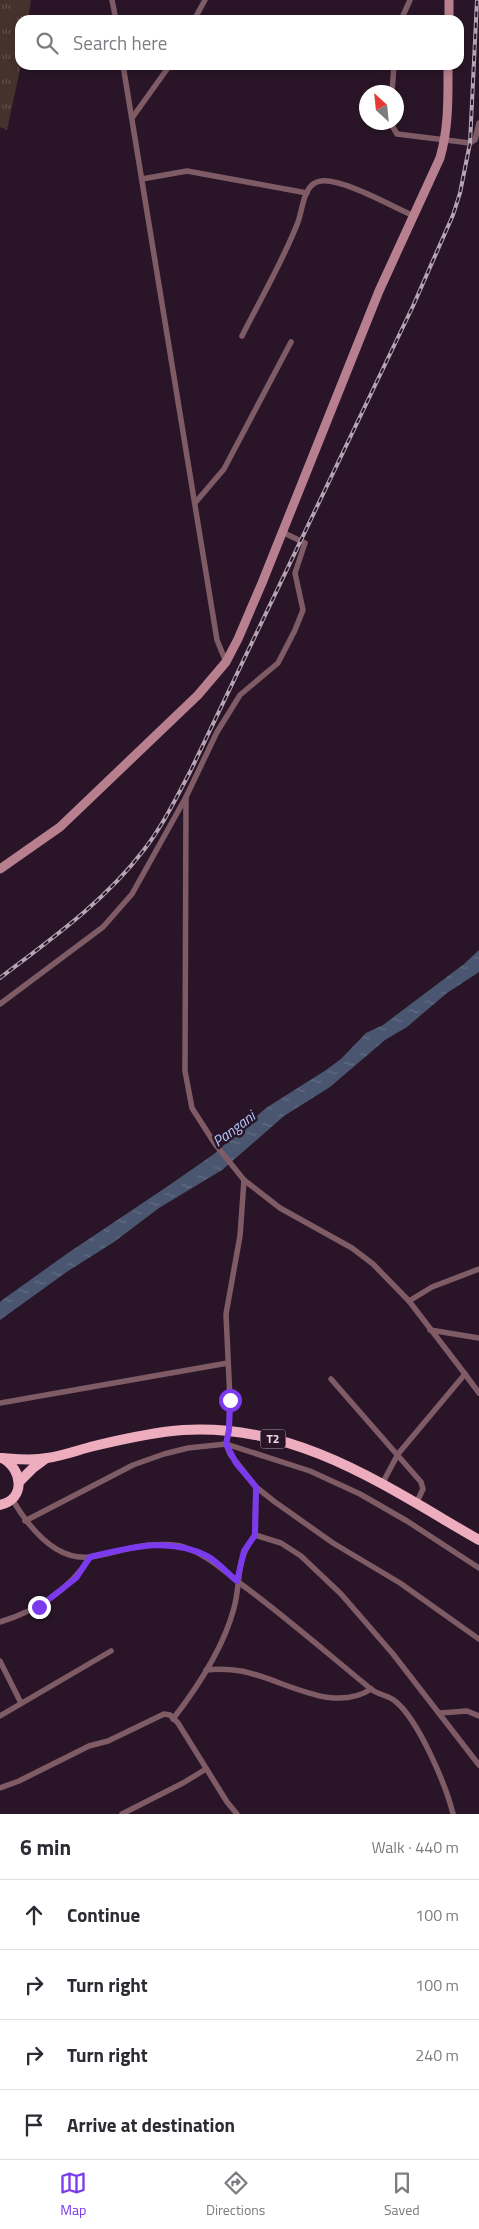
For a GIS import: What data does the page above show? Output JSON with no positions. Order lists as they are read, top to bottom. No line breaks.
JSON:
{"streets":{"highway":["T2"]},"water":["Pangani"],"north":"top left","page":{"search":"Search here","heading":["6 min","Walk · 440 m"],"list":[["Continue","100 m"],["Turn right","100 m"],["Turn right","240 m"],"Arrive at destination"],"nav":["Map","Directions","Saved"]}}
